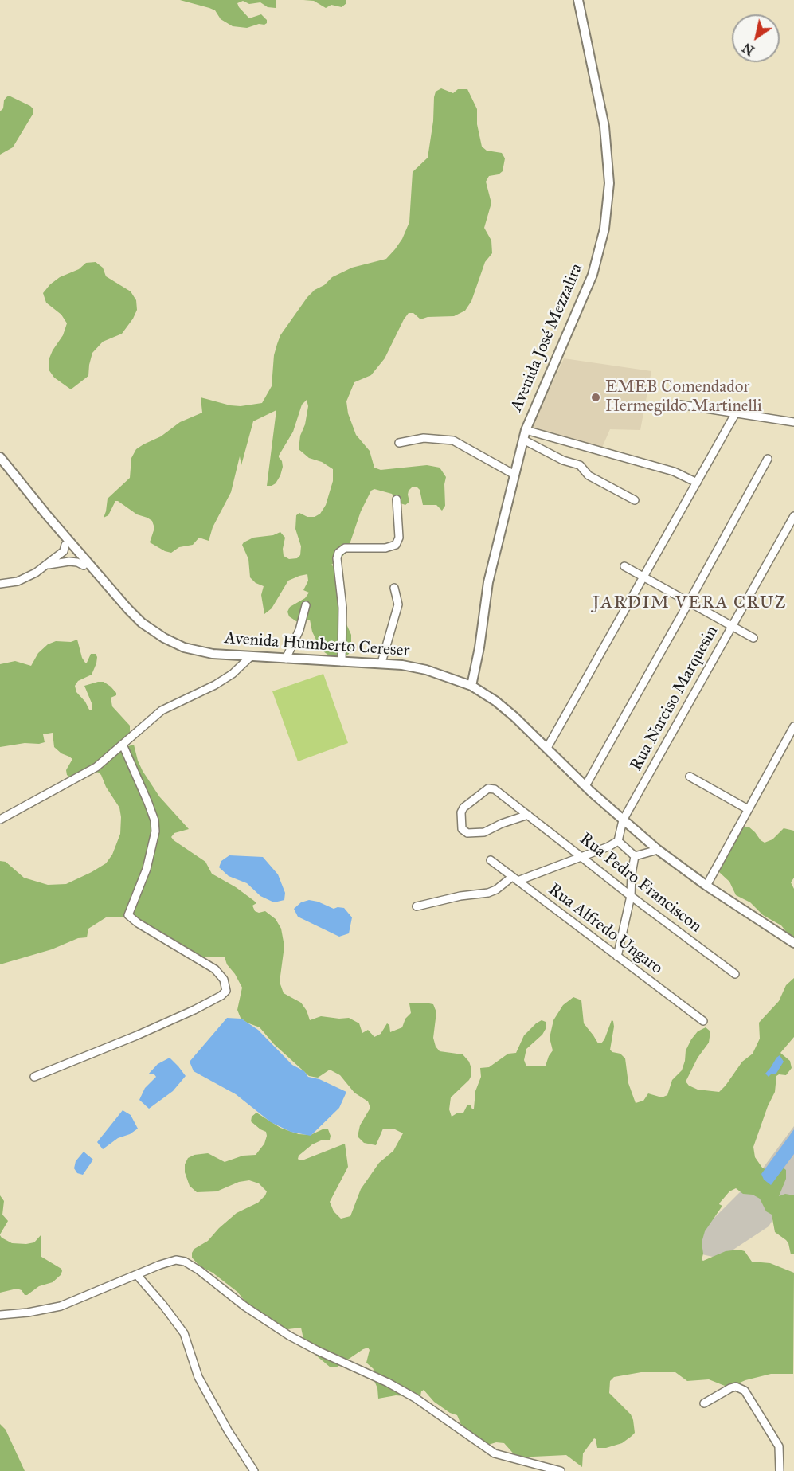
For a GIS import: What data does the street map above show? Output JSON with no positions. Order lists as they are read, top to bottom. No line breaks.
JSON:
{"streets":{"main road":["Avenida José Mezzalira","Avenida Humberto Cereser"],"street":["Rua Narciso Marquesin","Rua Pedro Franciscon","Rua Alfredo Ungaro"]},"crossings":[["Avenida José Mezzalira","Avenida Humberto Cereser"],["Avenida Humberto Cereser","Rua Narciso Marquesin"]],"districts":["JARDIM VERA CRUZ"],"places":["EMEB Comendador Hermegildo Martinelli"],"north":"bottom left"}
